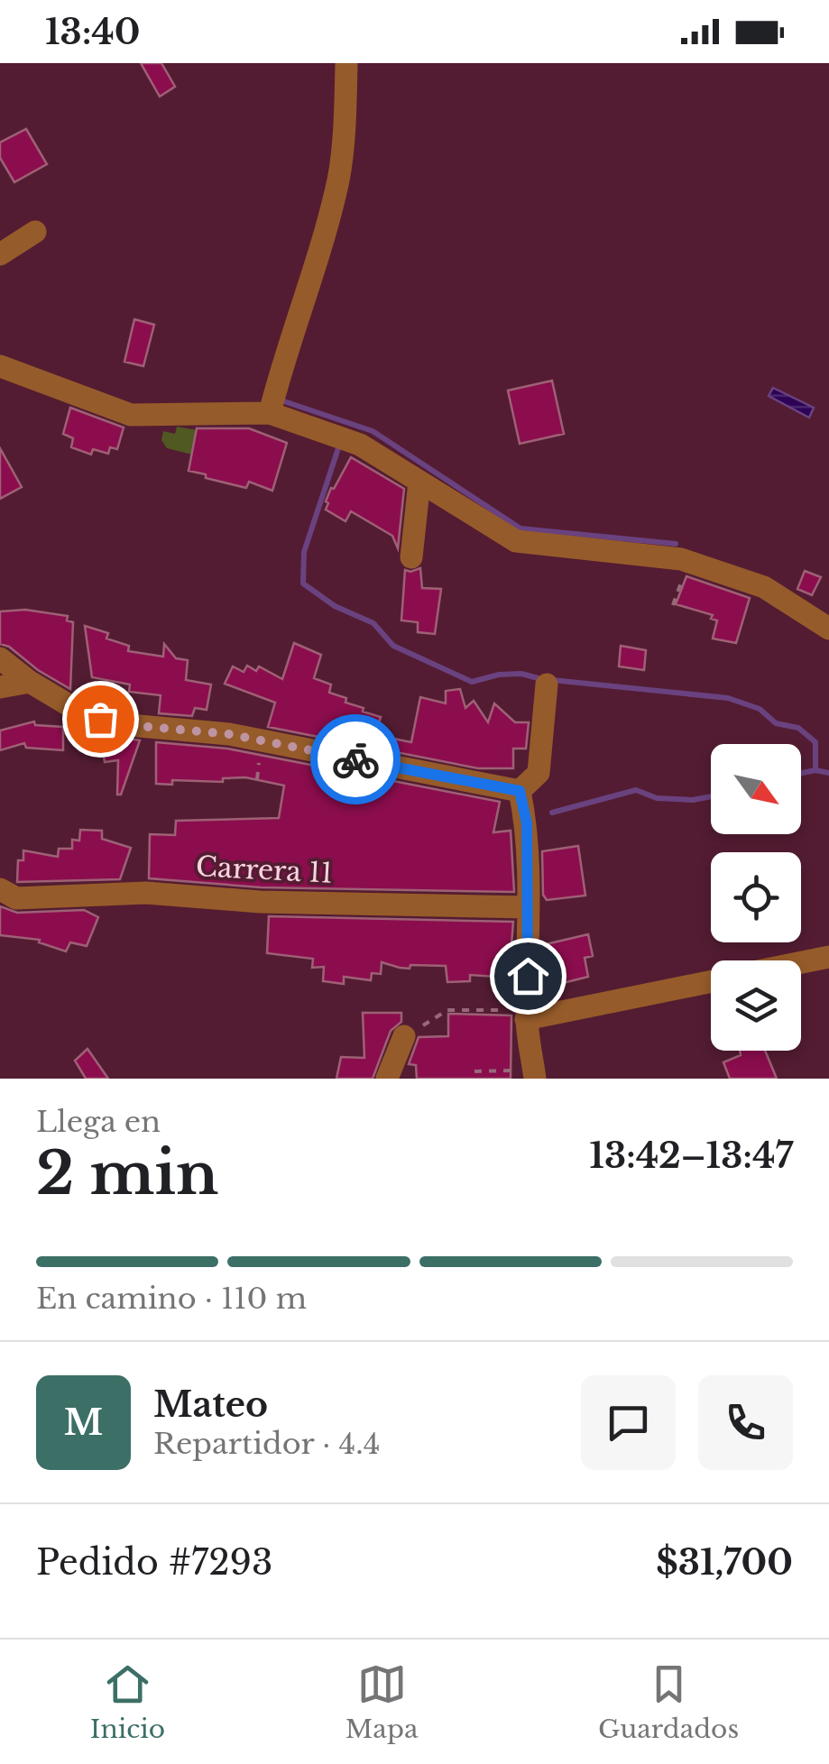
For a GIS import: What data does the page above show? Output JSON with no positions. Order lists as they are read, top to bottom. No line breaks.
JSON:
{"streets":{"street":["Carrera 11"]},"north":"bottom right","page":{"status":"13:40","heading":["2 min","Llega en","13:42–13:47"],"panel":["Mateo","Repartidor · 4.4","Pedido #7293","$31,700"],"bar":"En camino · 110 m","round":"M","tabs":["Inicio","Mapa","Guardados"]}}
